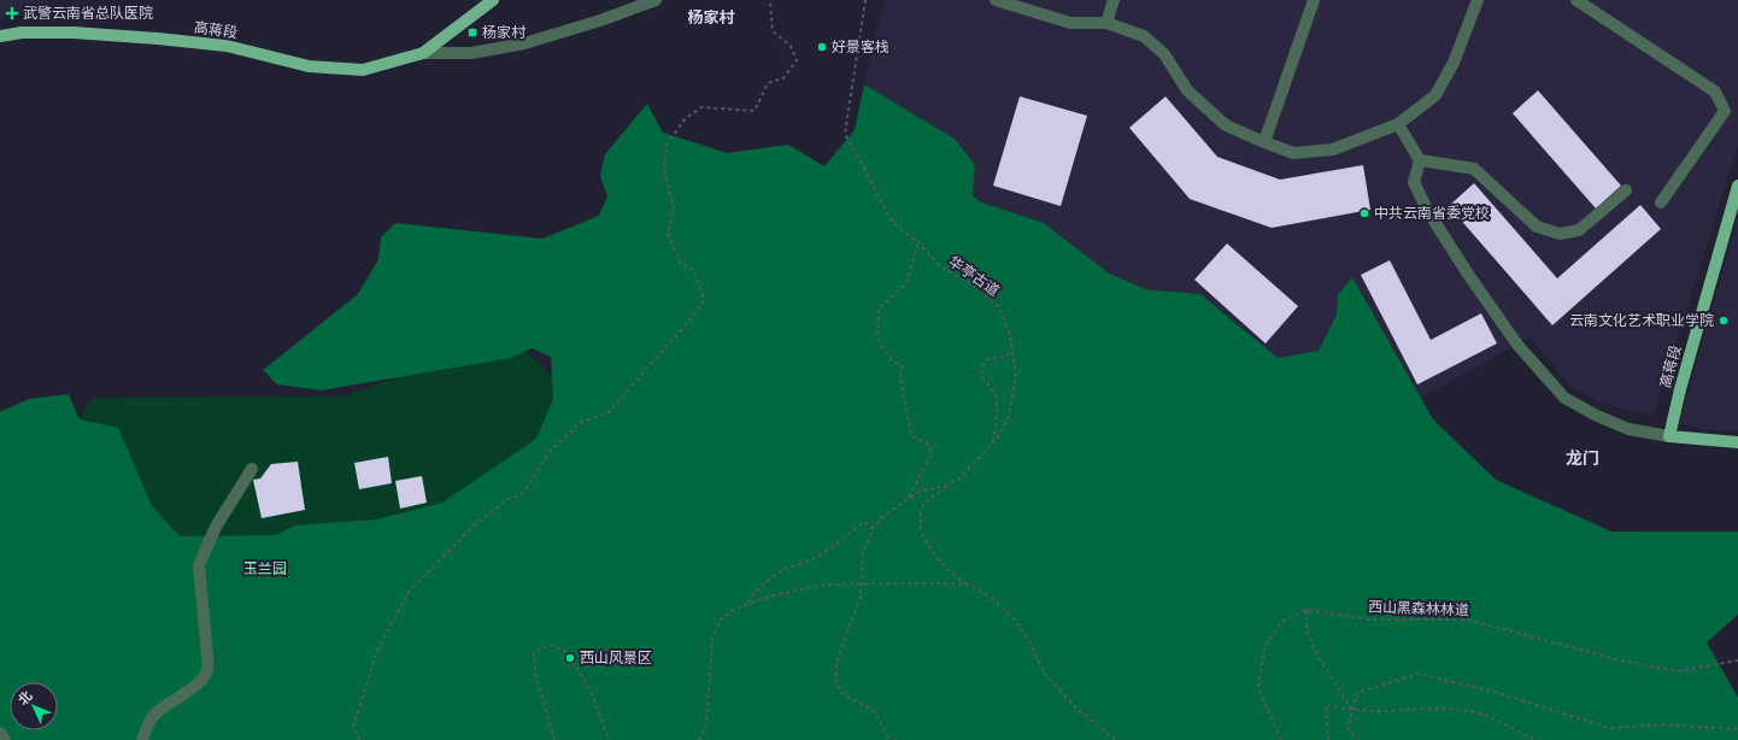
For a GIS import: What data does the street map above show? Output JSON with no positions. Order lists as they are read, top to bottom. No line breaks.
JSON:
{"streets":{"main road":["高蒋段"],"path":["华亭古道","西山黑森林林道"]},"districts":["杨家村","龙门"],"parks":["玉兰园"],"places":{"health":["武警云南省总队医院"],"transit":["杨家村"],"other":["好景客栈","中共云南省委党校","云南文化艺术职业学院","西山风景区"]},"north":"top left"}
